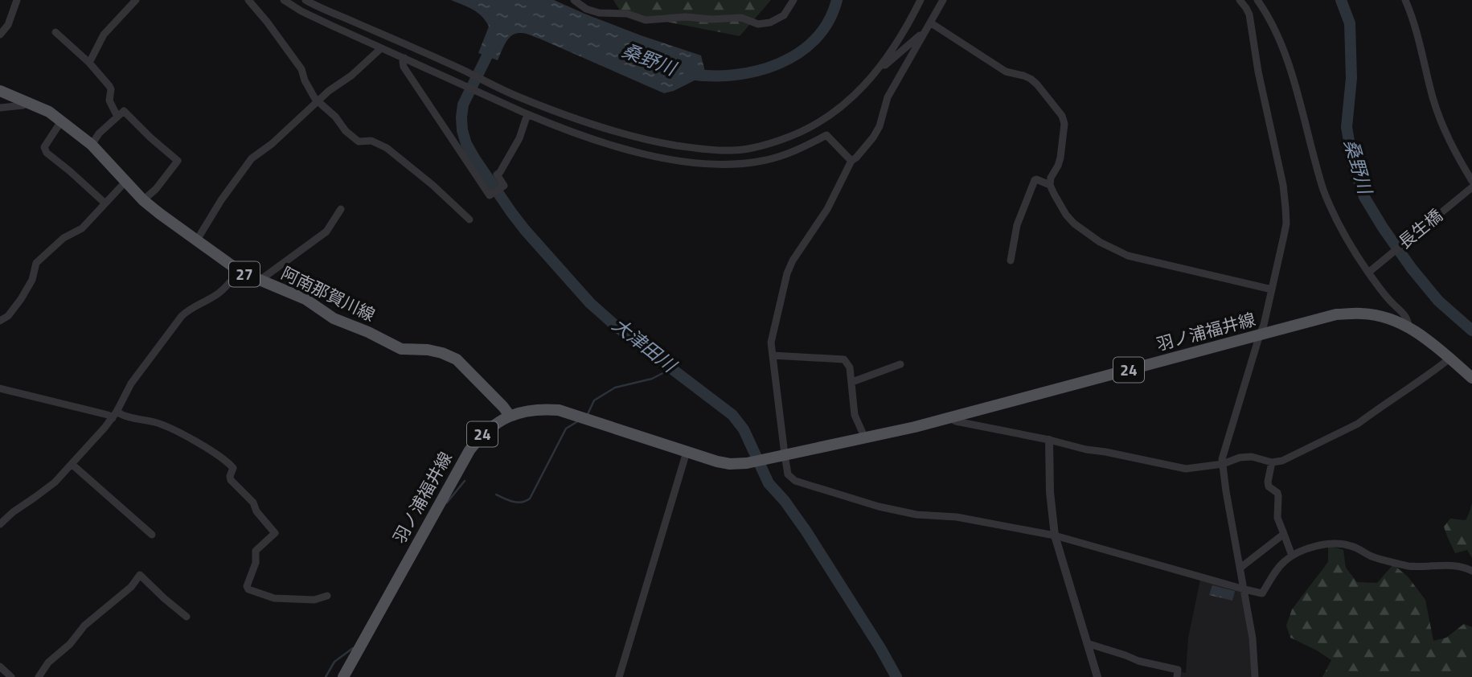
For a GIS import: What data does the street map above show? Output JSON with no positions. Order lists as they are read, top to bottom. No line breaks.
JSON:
{"streets":{"main road":["27","阿南那賀川線","羽ノ浦福井線","24"],"street":["長生橋"]},"crossings":[["阿南那賀川線","羽ノ浦福井線"]],"water":["桑野川","大津田川"]}
